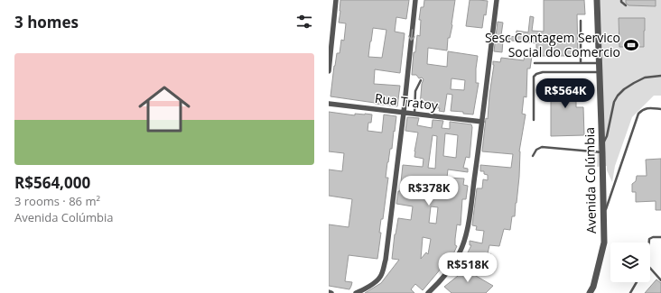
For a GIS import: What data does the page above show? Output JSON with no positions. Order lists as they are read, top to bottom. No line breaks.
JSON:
{"streets":{"street":["Rua Tratoy","Avenida Colúmbia"]},"places":{"sports":["Sesc Contagem Servico Social do Comercio"]},"page":{"heading":"3 homes","list":[{"name":"R$564,000","note":"3 rooms · 86 m² · Avenida Colúmbia"}],"price":["R$564K","R$378K","R$518K"]}}
